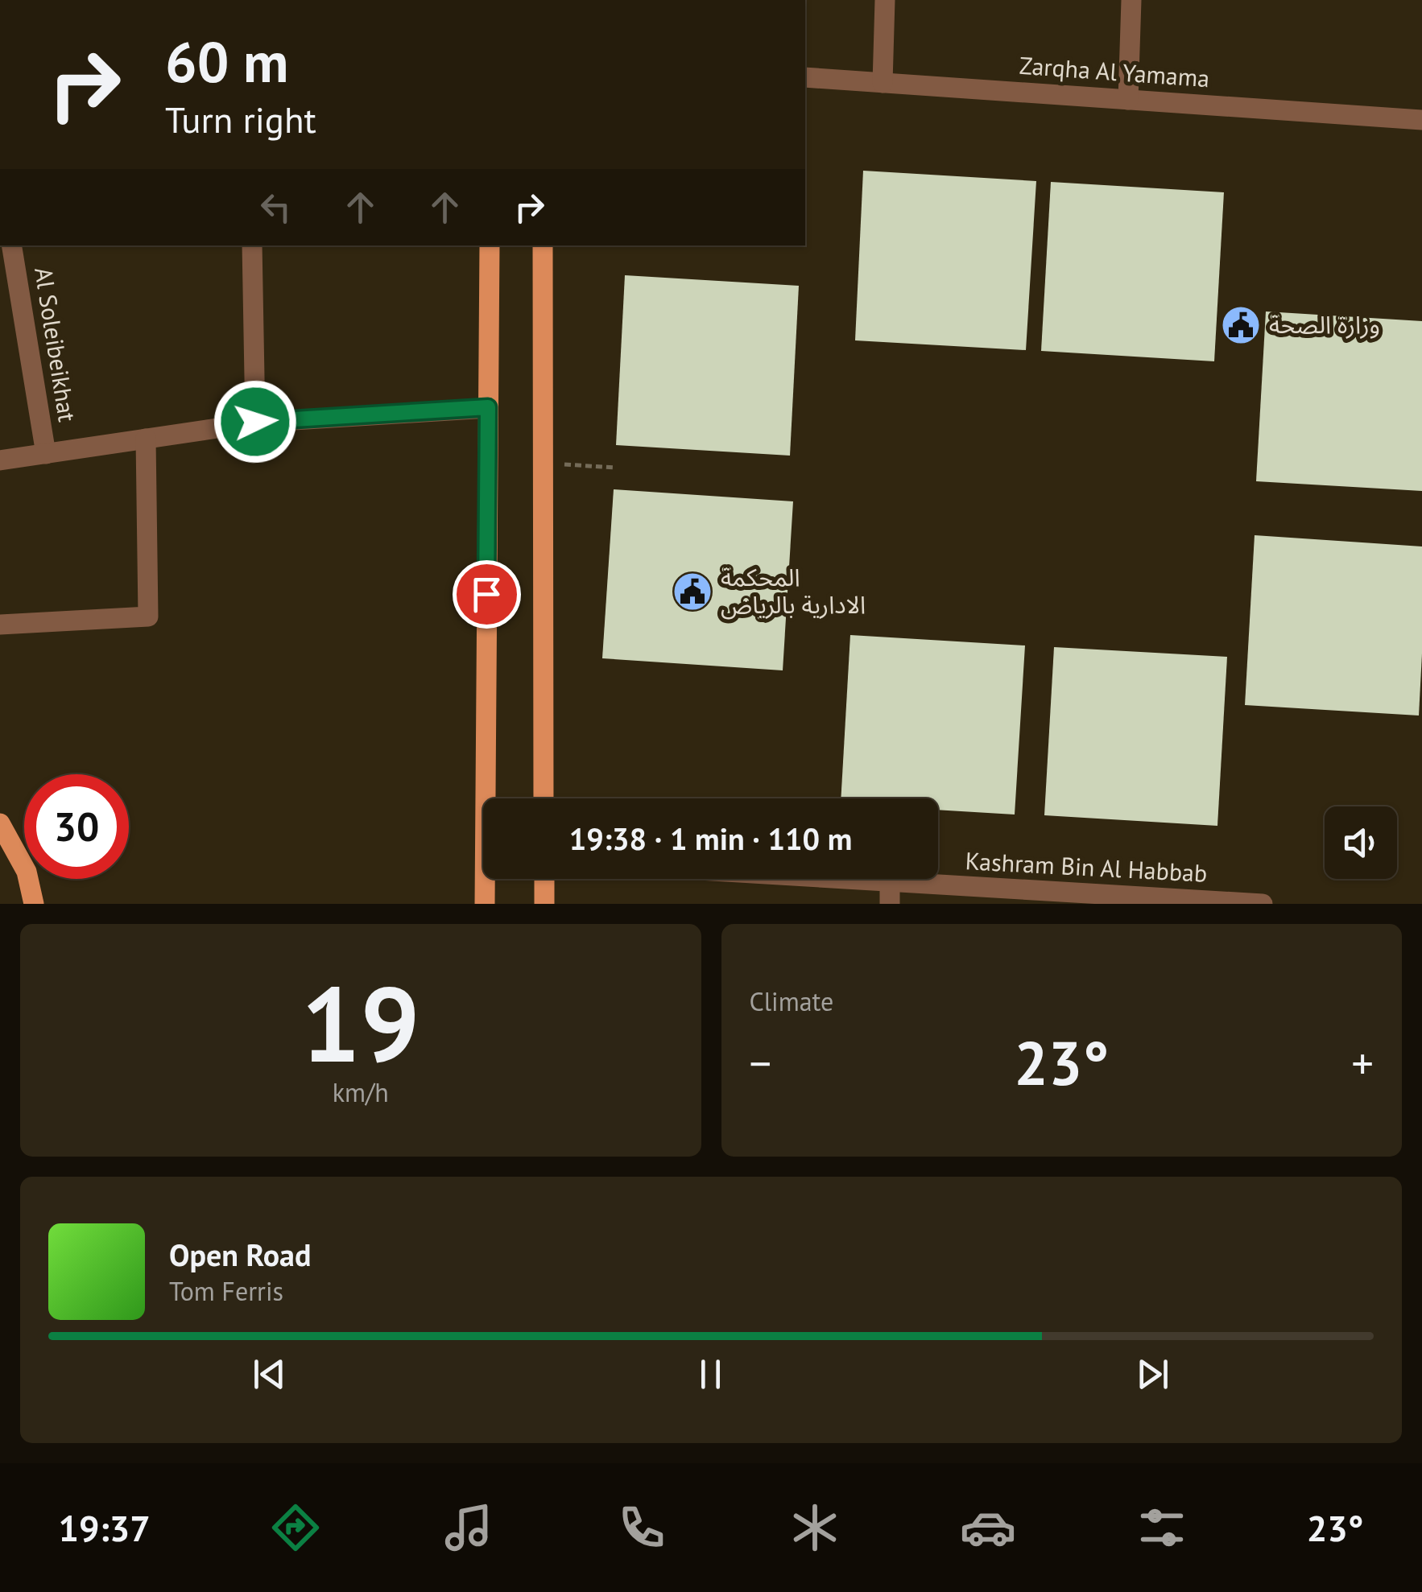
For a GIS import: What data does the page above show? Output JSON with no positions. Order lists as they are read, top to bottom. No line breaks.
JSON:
{"streets":{"street":["Zarqha Al Yamama","Al Soleibeikhat","Kashram Bin Al Habbab"]},"places":{"public building":["وزارة الصحة","المحكمة الادارية بالرياض"]},"page":{"turn":["60 m","Turn right"],"limit":"30","trip":"19:38 · 1 min · 110 m","tile":[["19","km/h"],"Climate"],"heat":["−","23°","+"],"song":["Open Road","Tom Ferris"],"tabs":["19:37","23°"]}}
